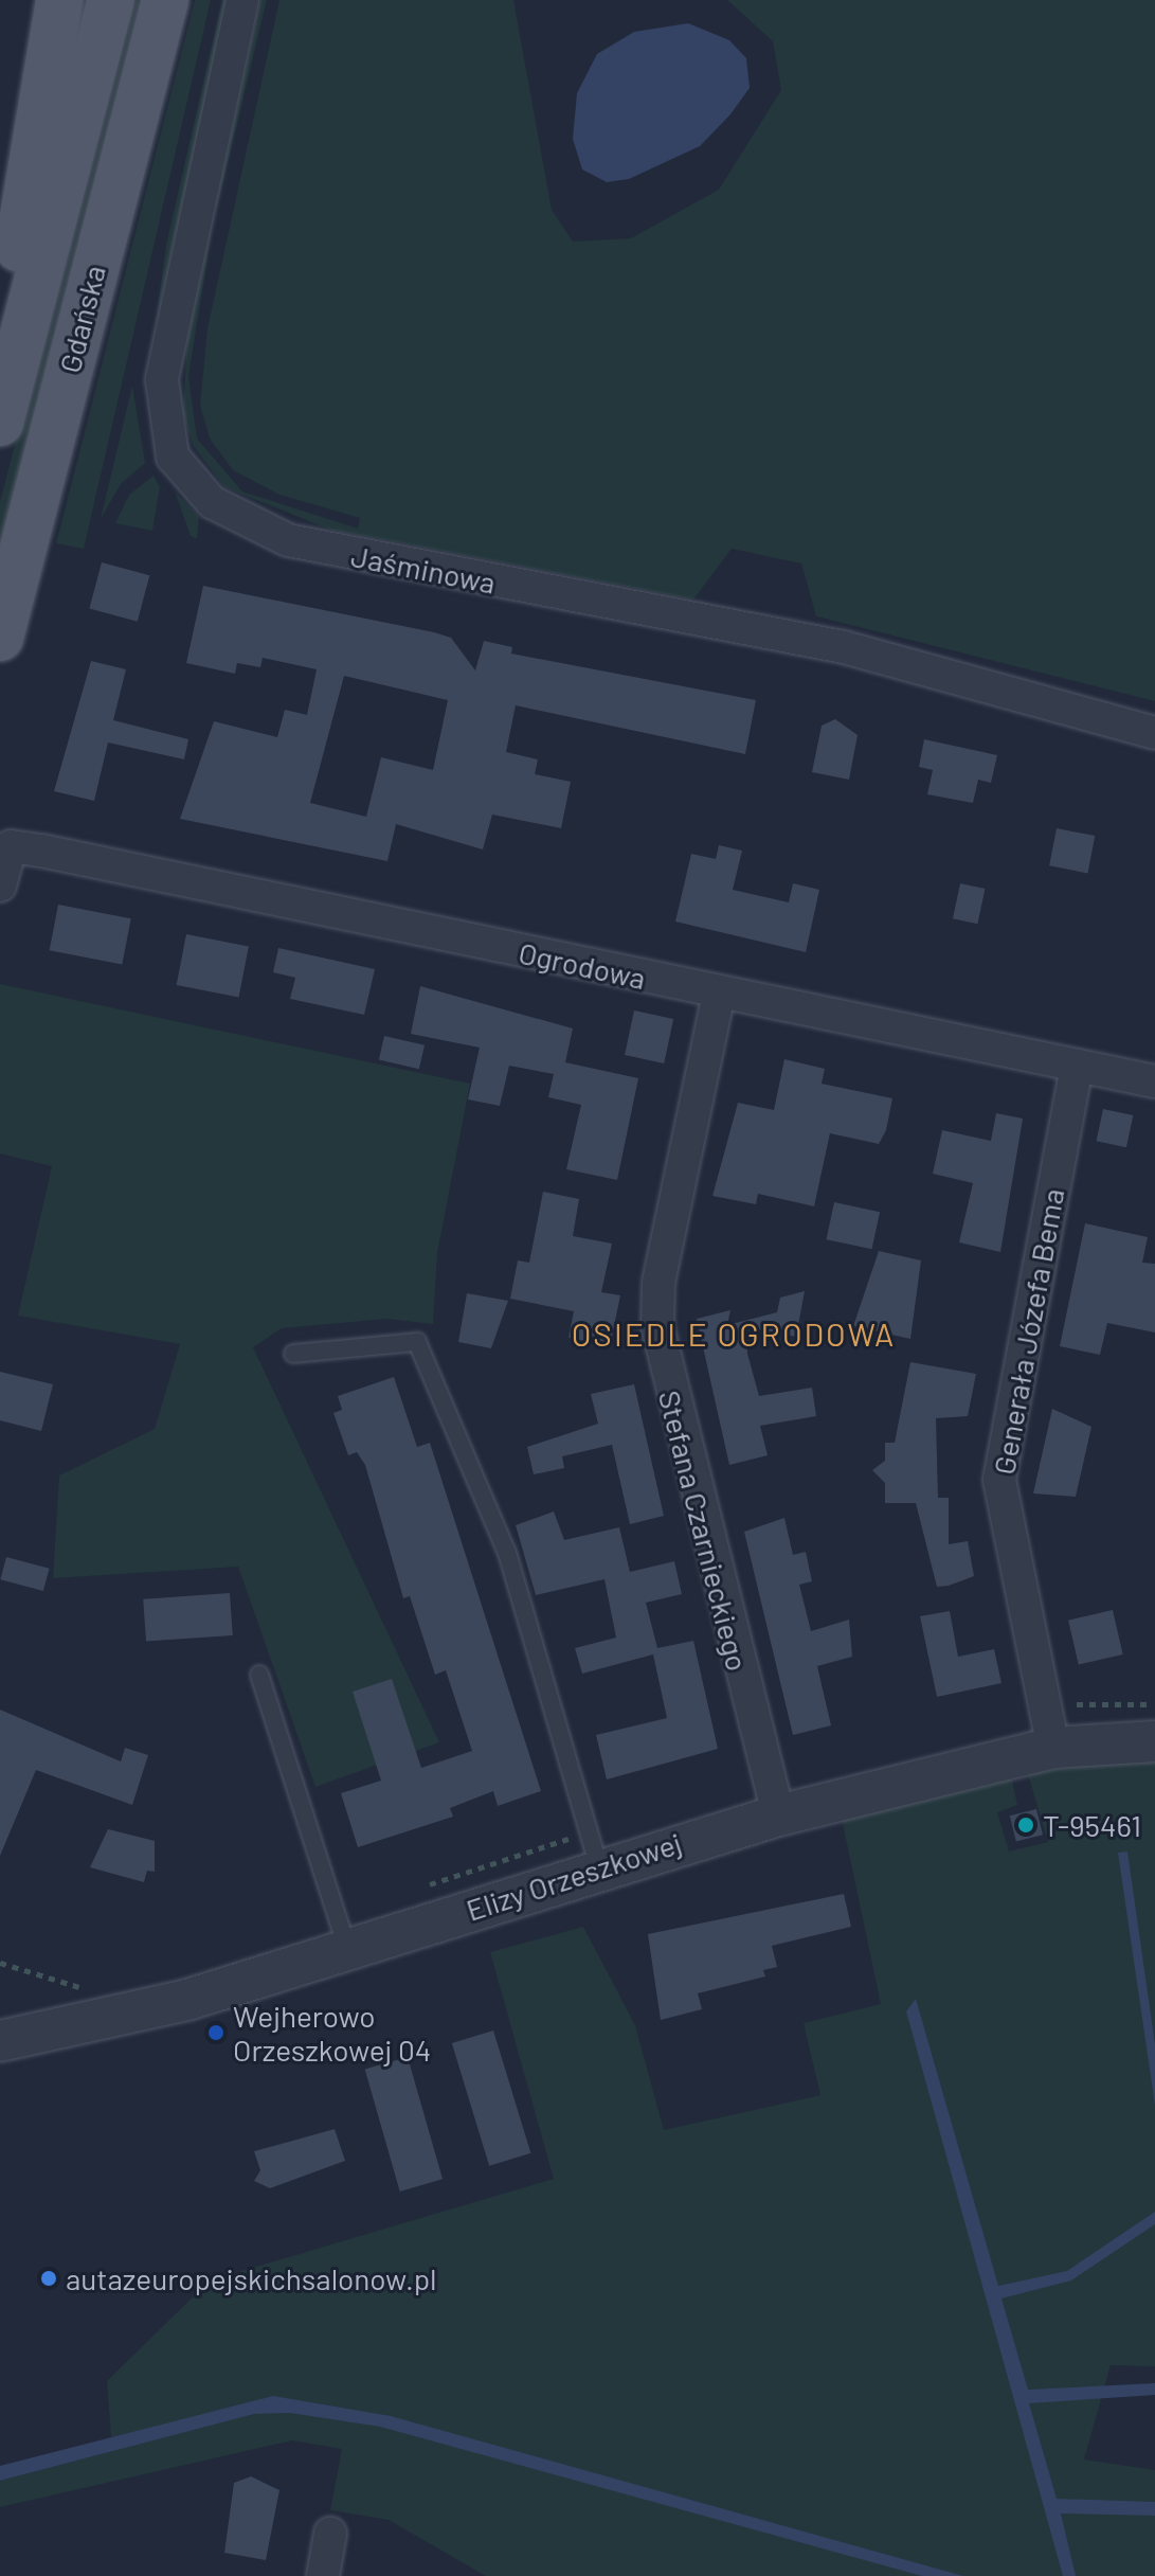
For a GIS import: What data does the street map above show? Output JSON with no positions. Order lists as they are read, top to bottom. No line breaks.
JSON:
{"streets":{"main road":["Gdańska"],"street":["Jaśminowa","Ogrodowa","Generała Józefa Bema","Stefana Czarnieckiego","Elizy Orzeszkowej"]},"crossings":[["Ogrodowa","Generała Józefa Bema"],["Ogrodowa","Stefana Czarnieckiego"],["Generała Józefa Bema","Elizy Orzeszkowej"],["Stefana Czarnieckiego","Elizy Orzeszkowej"]],"districts":["OSIEDLE OGRODOWA"],"places":["T-95461","Wejherowo Orzeszkowej 04","autazeuropejskichsalonow.pl"]}
